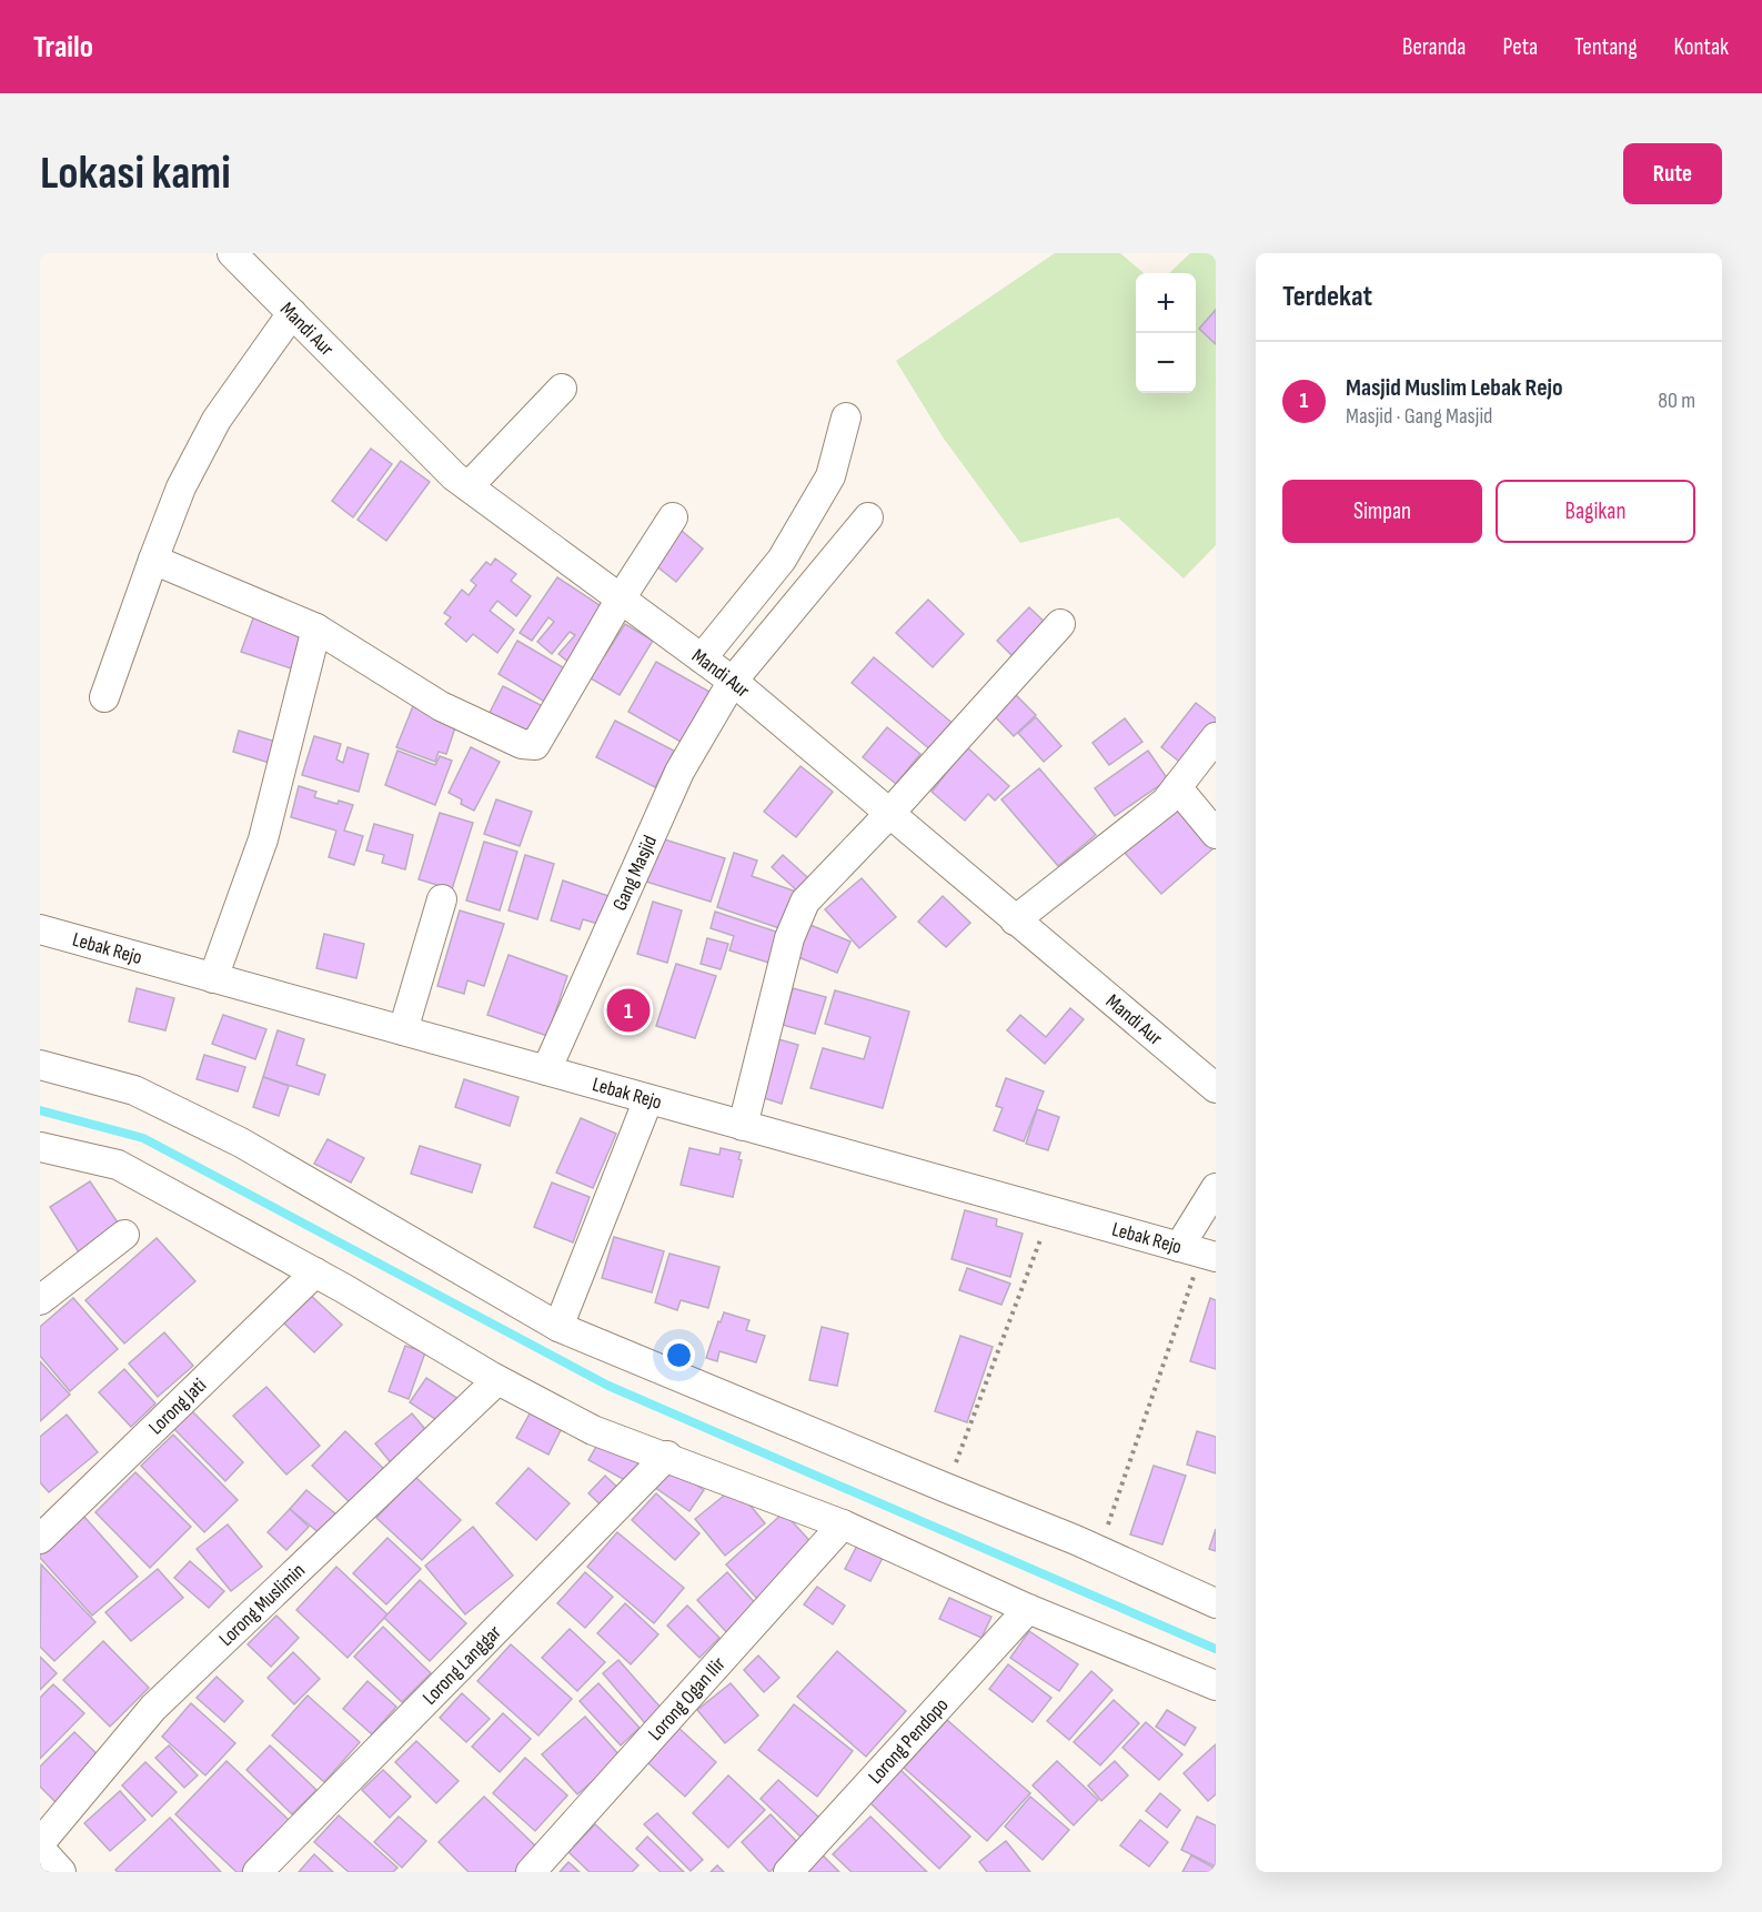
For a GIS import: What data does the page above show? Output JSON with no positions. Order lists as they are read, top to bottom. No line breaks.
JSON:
{"streets":{"street":["Mandi Aur","Gang Masjid","Lebak Rejo","Lorong Jati","Lorong Muslimin","Lorong Langgar","Lorong Ogan Ilir","Lorong Pendopo"]},"crossings":[["Mandi Aur","Gang Masjid"],["Gang Masjid","Lebak Rejo"]],"page":{"header":"Trailo","nav":["Beranda","Peta","Tentang","Kontak"],"buttons":["Rute",["Simpan","Bagikan"]],"title":"Lokasi kami","heading":"Terdekat","map_buttons":["+","−"],"list":[{"mark":"1","name":"Masjid Muslim Lebak Rejo","note":"Masjid · Gang Masjid","value":"80 m"}],"pins":"1"}}
